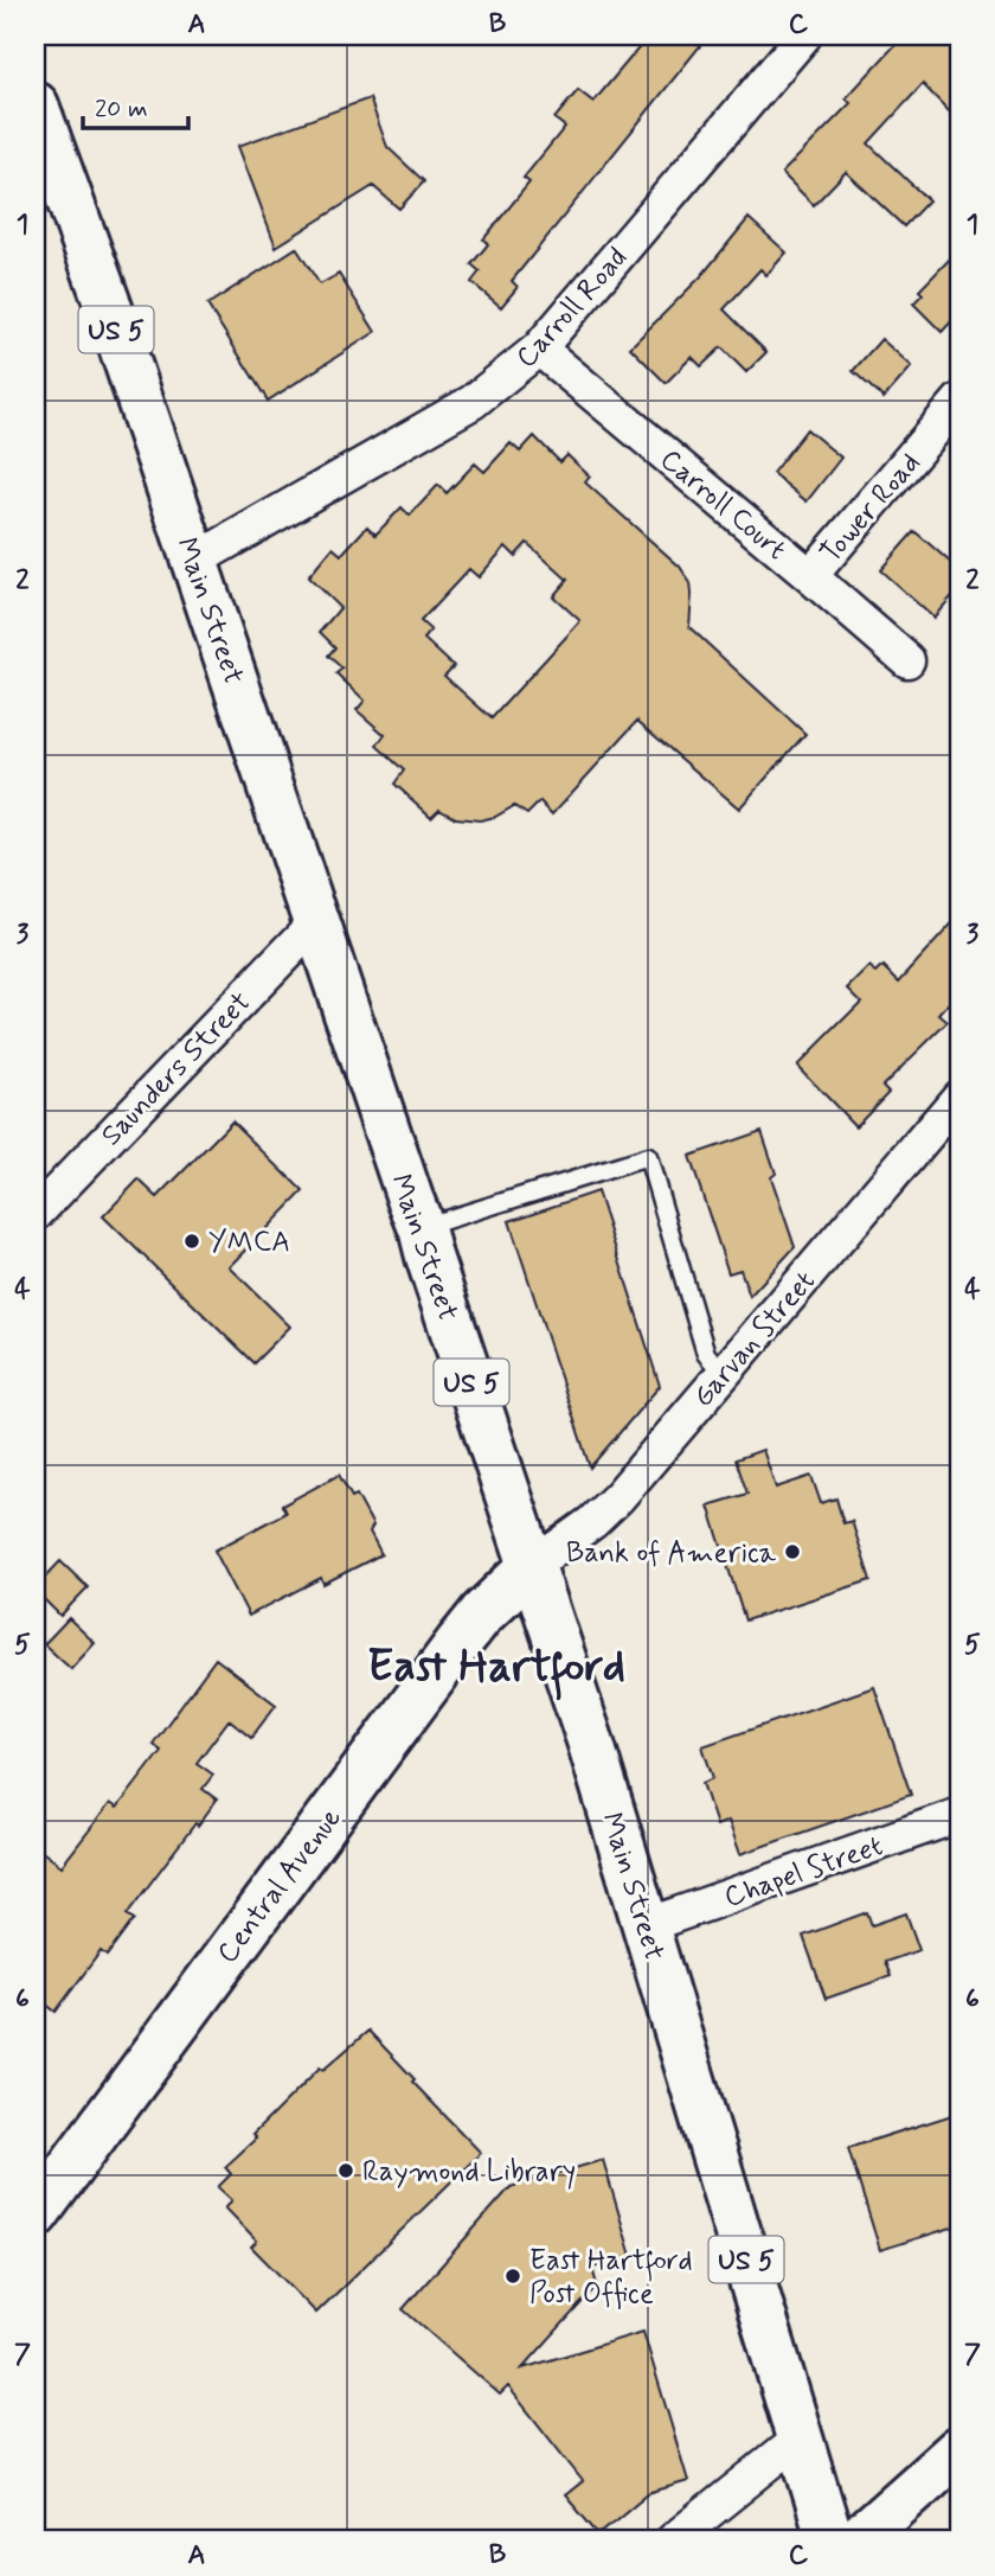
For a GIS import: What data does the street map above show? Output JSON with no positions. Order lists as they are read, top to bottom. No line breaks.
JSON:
{"streets":{"main road":["US 5","Main Street","Central Avenue"],"street":["Carroll Road","Carroll Court","Tower Road","Saunders Street","Garvan Street","Chapel Street"]},"crossings":[["Carroll Road","Carroll Court"],["Carroll Road","Main Street"],["Carroll Court","Tower Road"],["Main Street","Saunders Street"],["Main Street","Garvan Street"],["Main Street","Chapel Street"],["Main Street","Central Avenue"],["Garvan Street","Central Avenue"]],"districts":["East Hartford"],"places":["YMCA","Bank of America","Raymond Library","East Hartford Post Office"],"scale_bar":"20 m","grid":{"columns":["A","B","C"],"rows":["1","2","3","4","5","6","7"]}}
